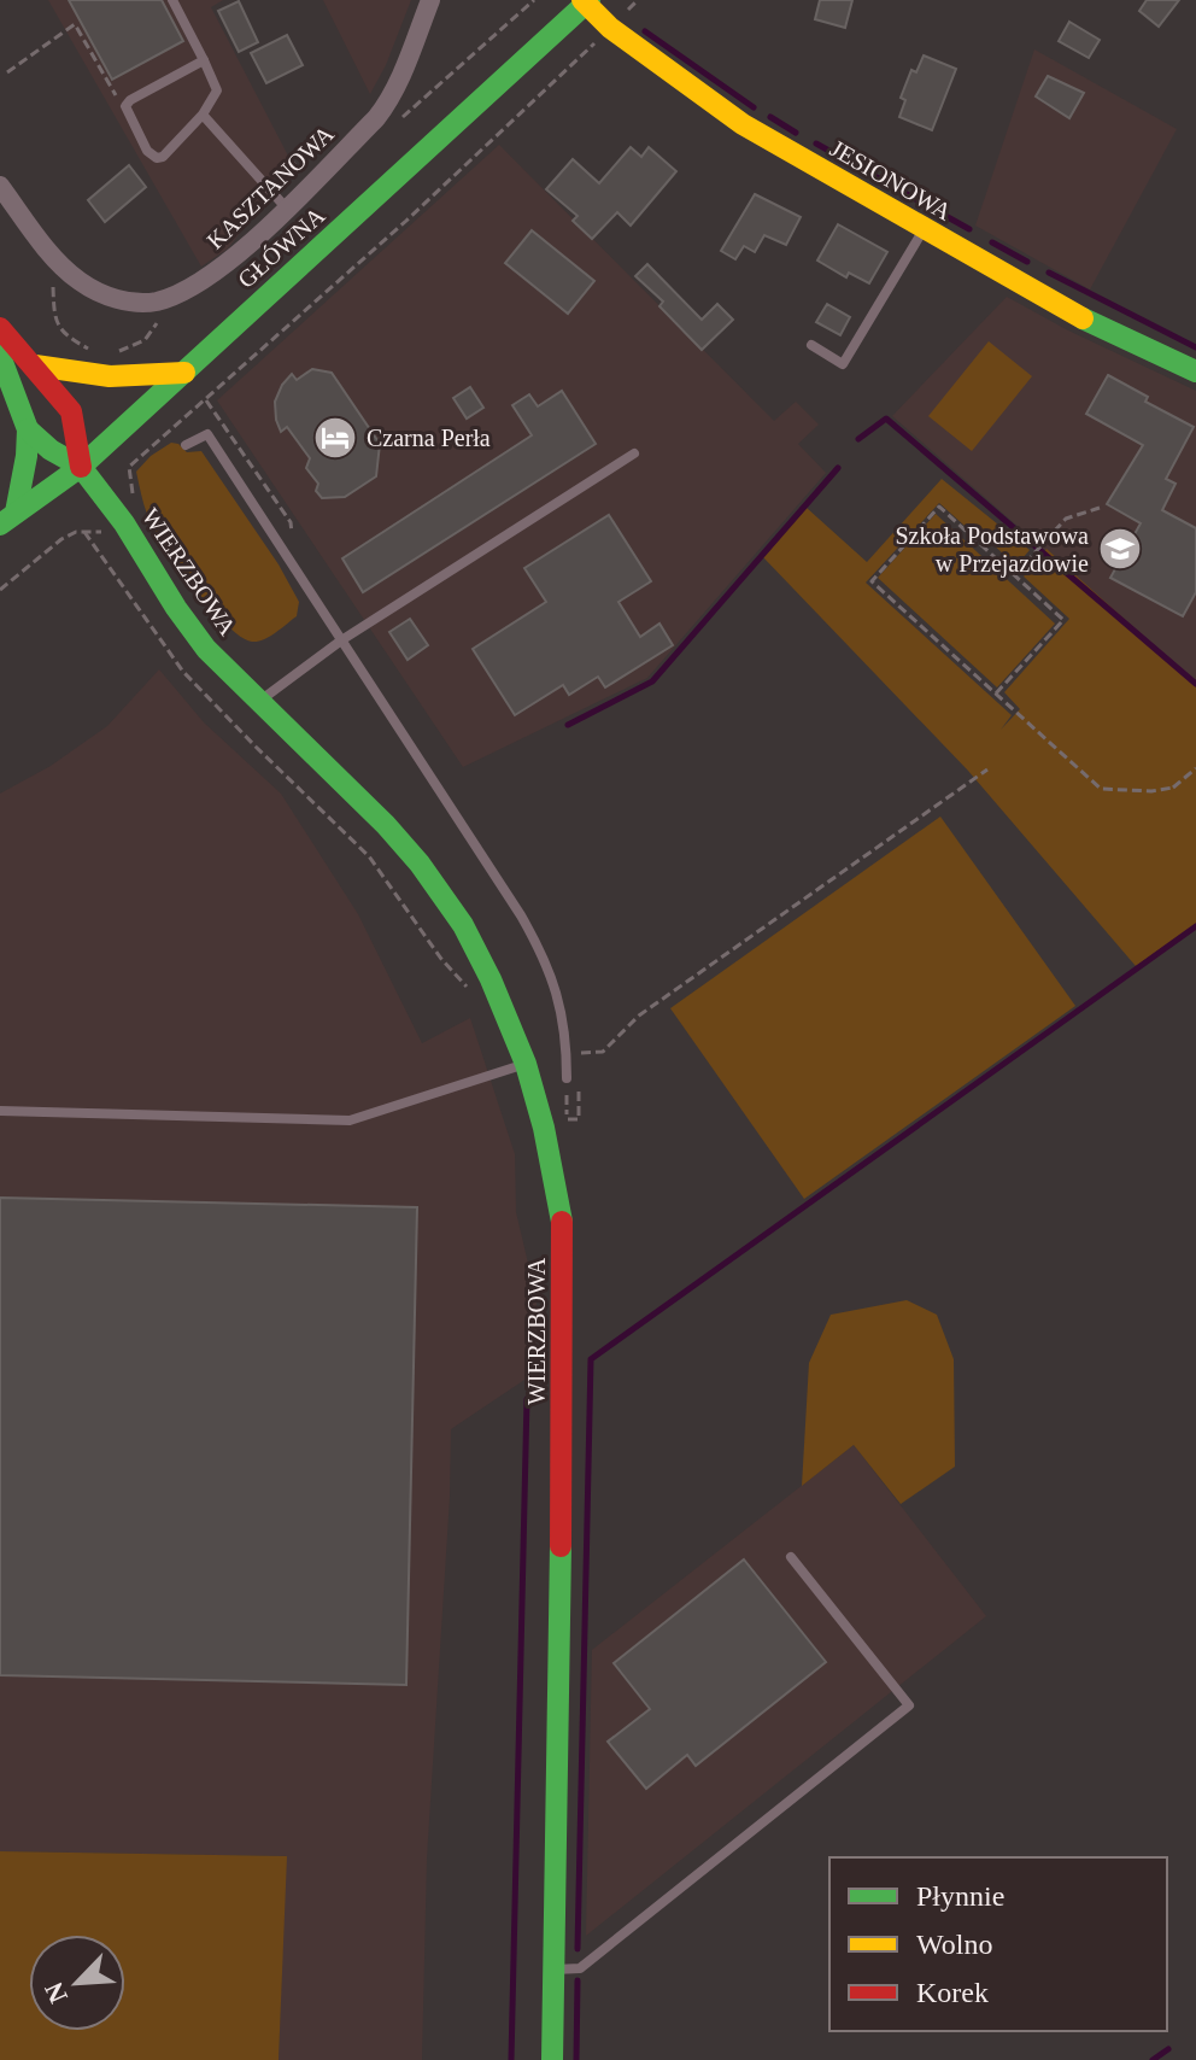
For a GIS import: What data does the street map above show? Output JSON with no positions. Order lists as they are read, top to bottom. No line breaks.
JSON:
{"streets":{"street":["JESIONOWA","KASZTANOWA","GŁÓWNA","WIERZBOWA"]},"crossings":[["JESIONOWA","GŁÓWNA"],["GŁÓWNA","WIERZBOWA"]],"places":{"hotel":["Czarna Perła"],"school or university":["Szkoła Podstawowa w Przejazdowie"]},"legend":["Płynnie","Wolno","Korek"],"north":"bottom left"}
